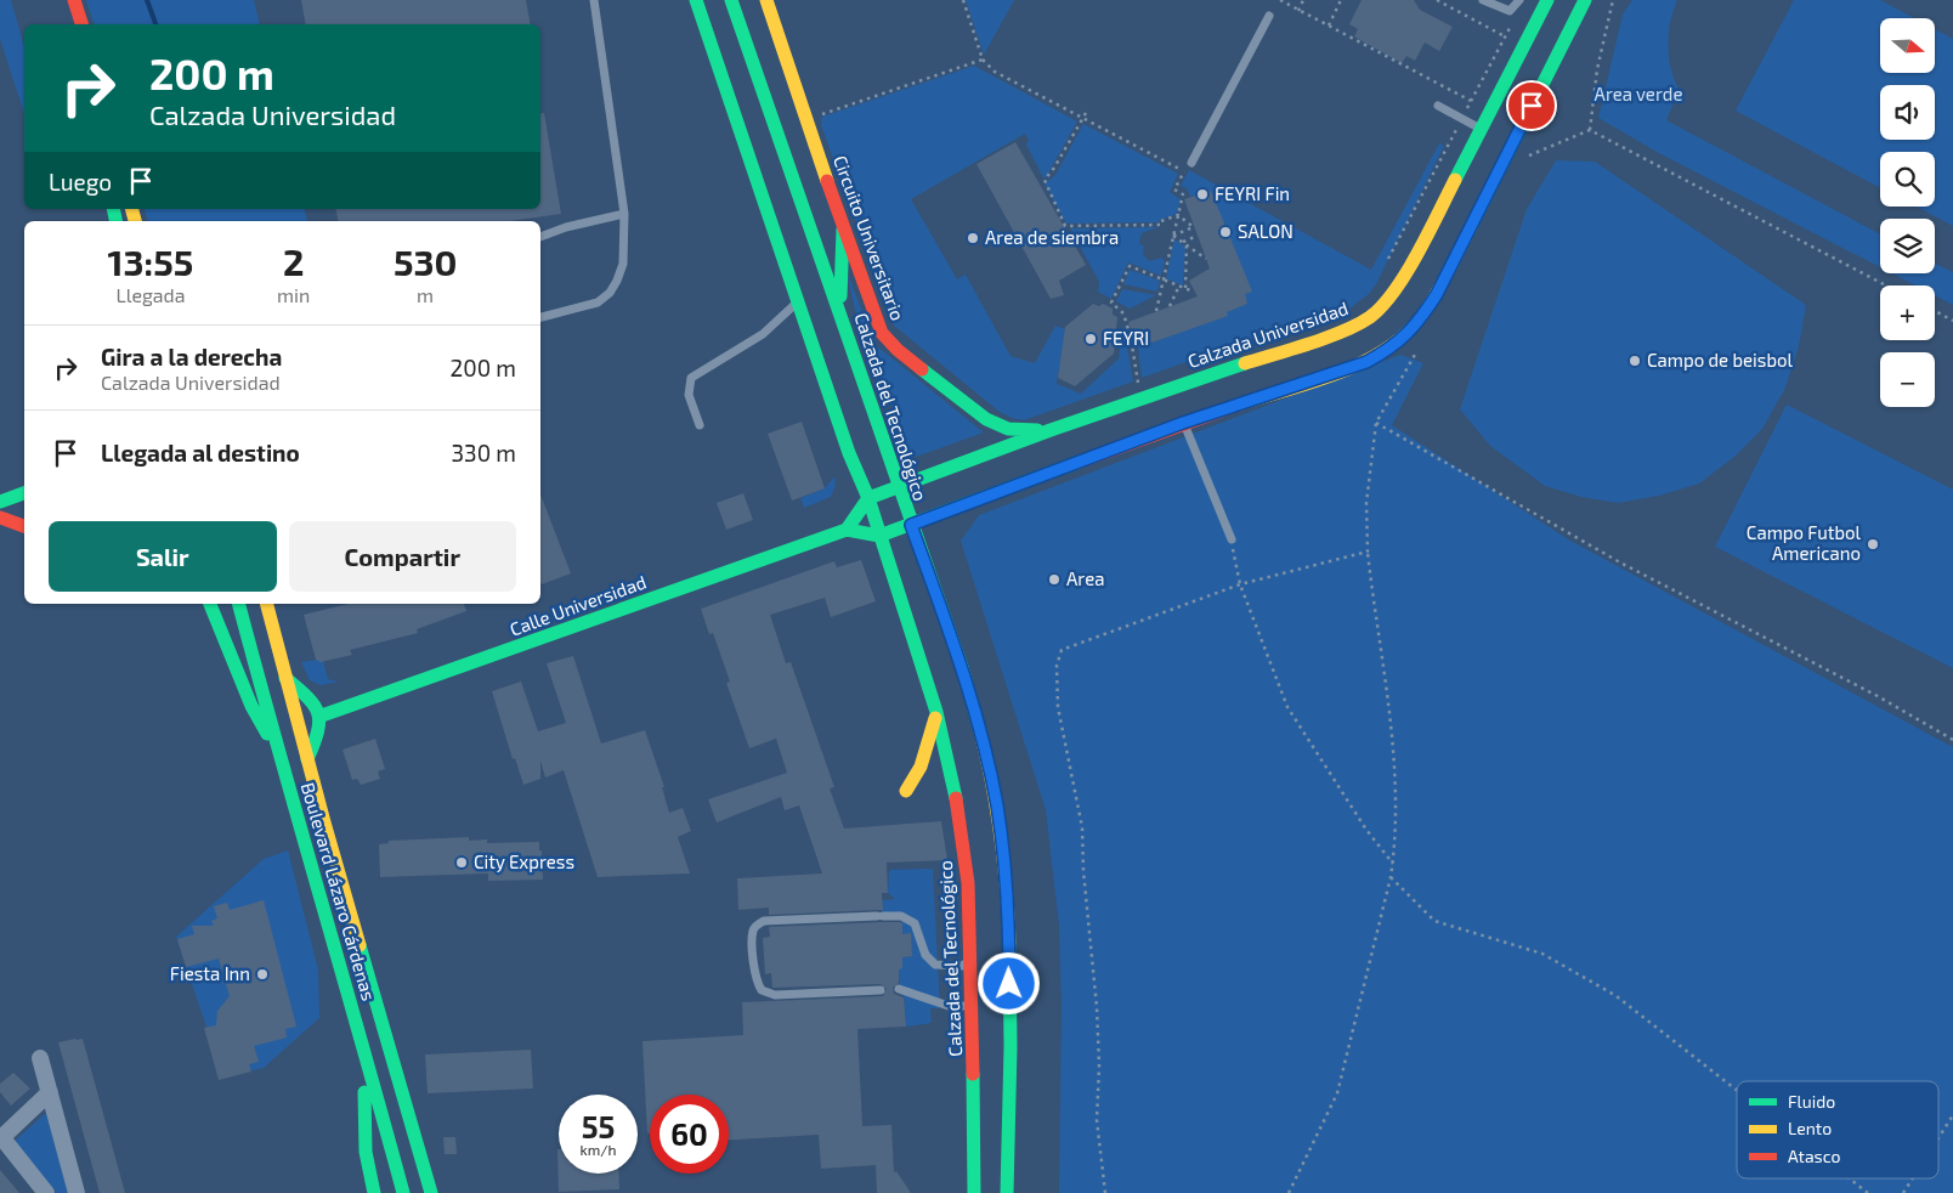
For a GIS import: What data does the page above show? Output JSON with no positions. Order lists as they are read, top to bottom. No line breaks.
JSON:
{"streets":{"main road":["Circuito Universitario","Calzada Universidad","Calzada del Tecnológico","Calle Universidad","Boulevard Lázaro Cárdenas"]},"crossings":[["Circuito Universitario","Calzada Universidad"],["Calzada Universidad","Calzada del Tecnológico"],["Calzada Universidad","Calle Universidad"],["Calzada del Tecnológico","Calle Universidad"]],"parks":["Area verde"],"places":["FEYRI Fin","SALON","Area de siembra","FEYRI","Campo de beisbol","Campo Futbol Americano","Area","City Express","Fiesta Inn"],"legend":["Fluido","Lento","Atasco"],"north":"right","page":{"map_buttons":["+","−"],"turn":["200 m","Calzada Universidad"],"then":"Luego","eta":["13:55","Llegada","2","min","530","m"],"list":[{"name":"Gira a la derecha","note":"Calzada Universidad","value":"200 m"},{"name":"Llegada al destino","value":"330 m"}],"buttons":["Salir","Compartir"],"speed":"55 km/h","limit":"60"}}
